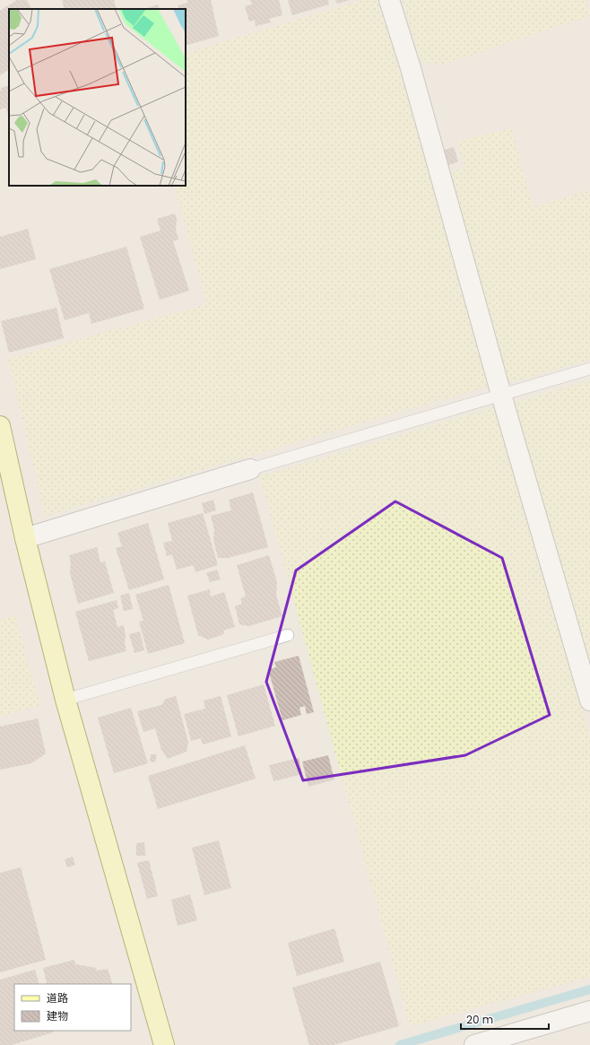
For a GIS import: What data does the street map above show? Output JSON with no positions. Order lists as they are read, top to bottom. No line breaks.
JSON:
{"legend":["道路","建物"],"scale_bar":"20 m"}
